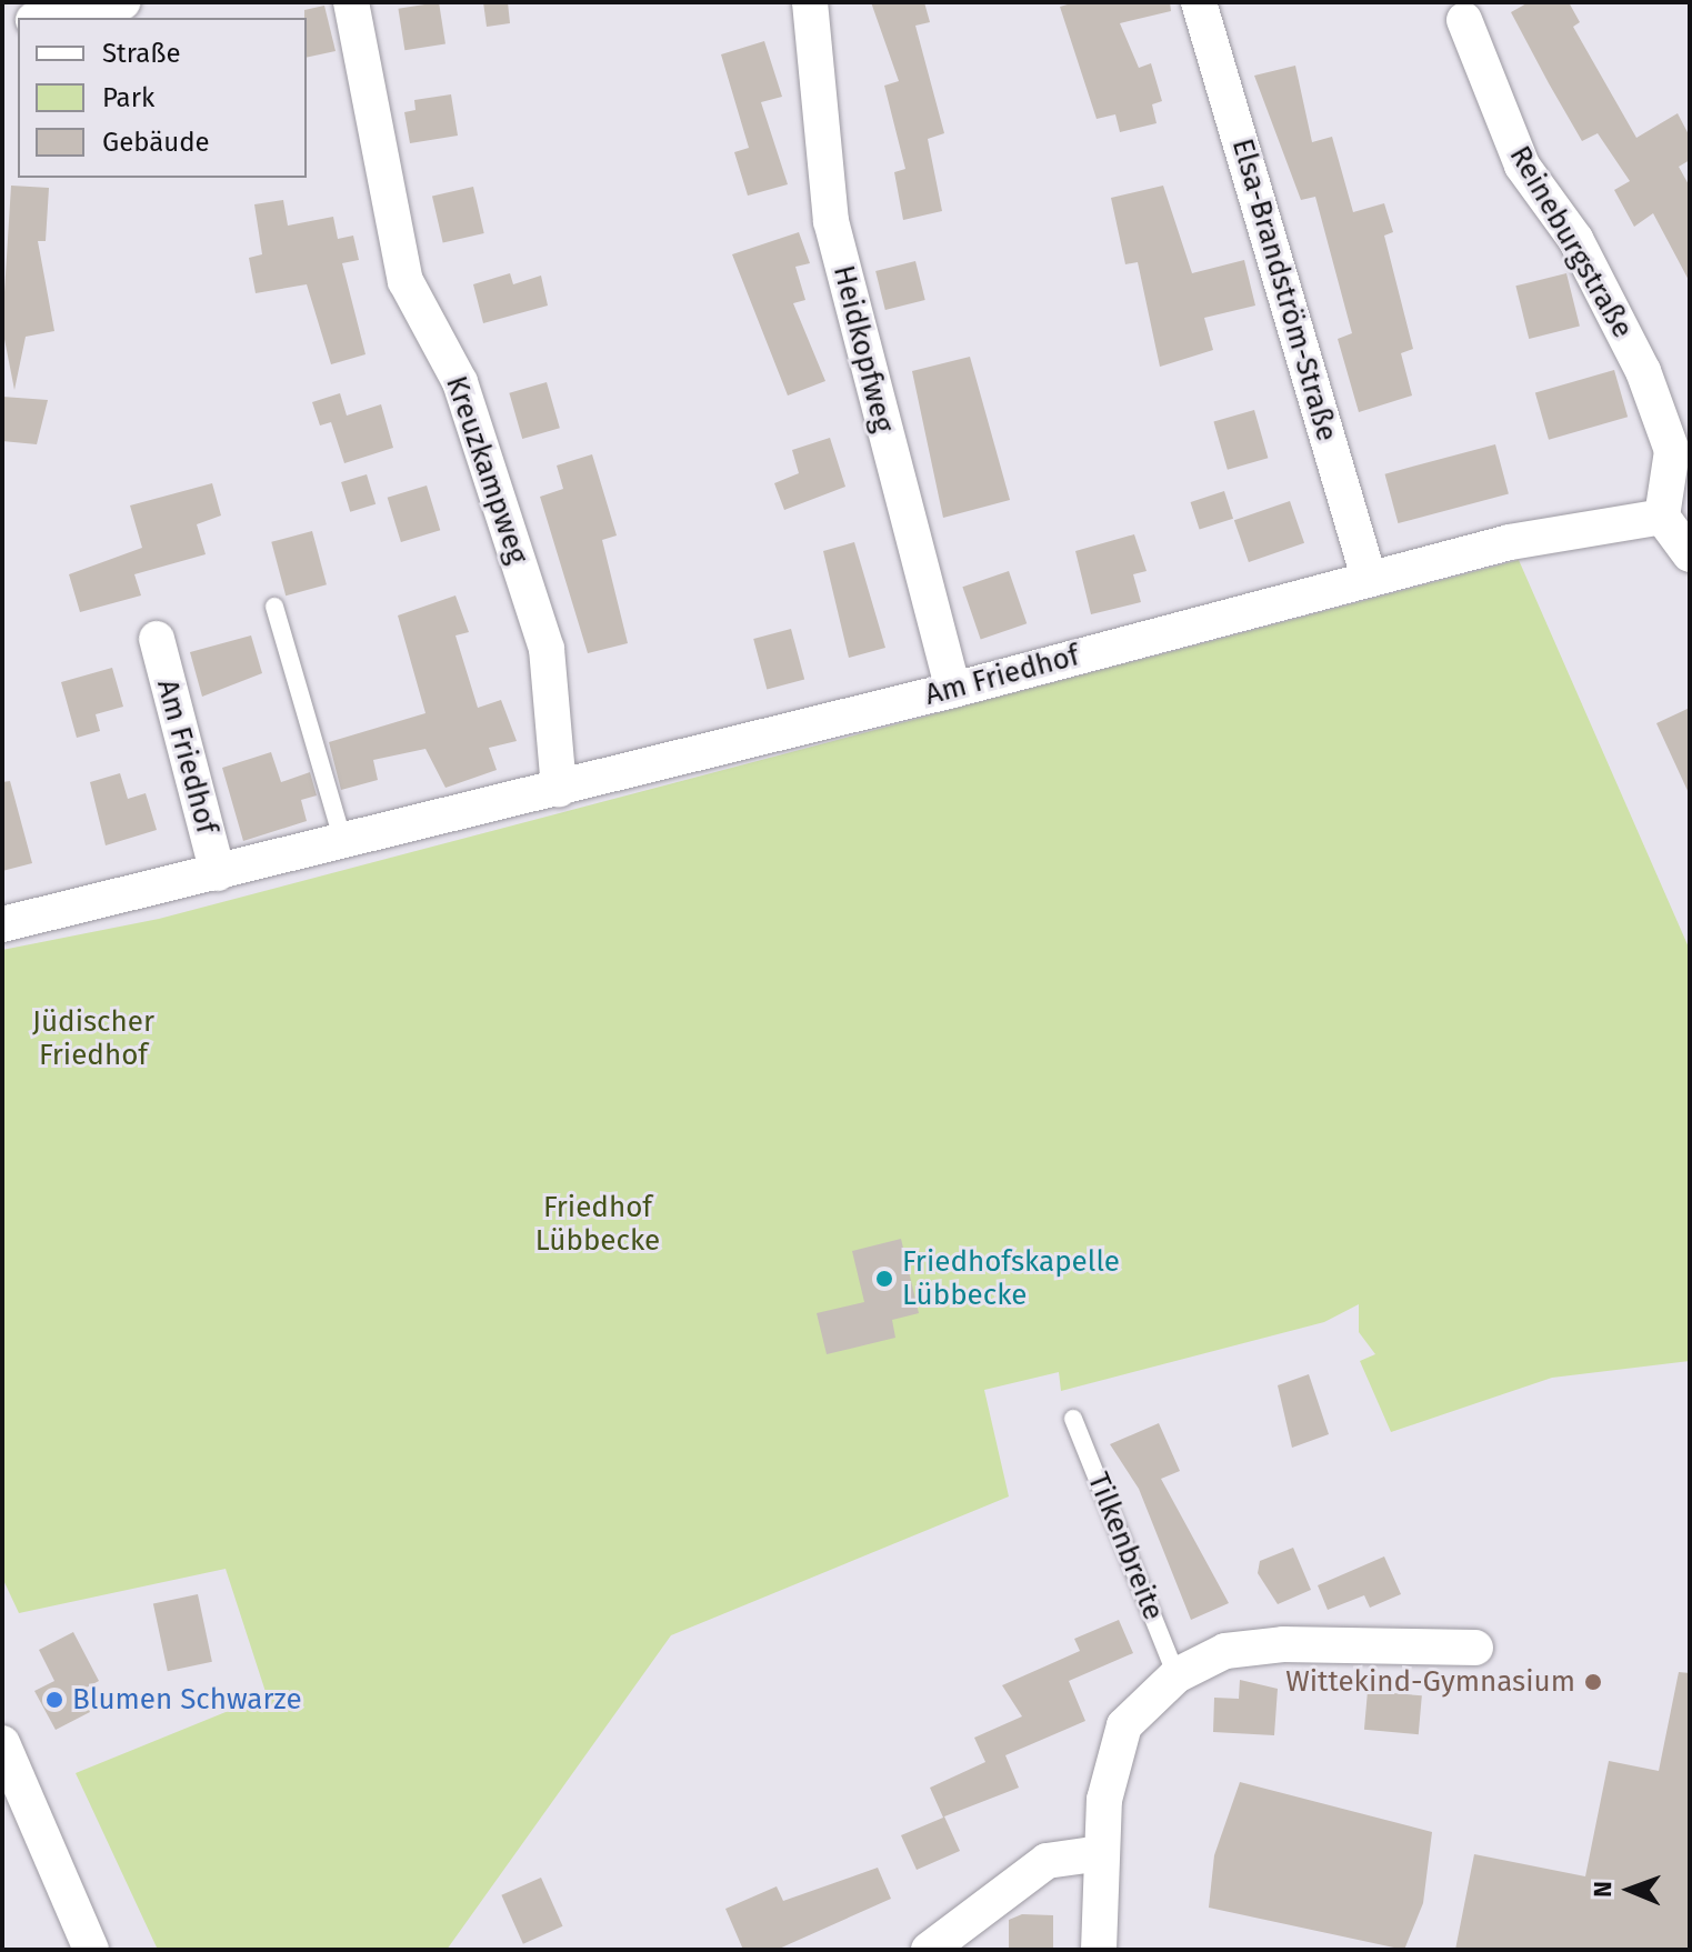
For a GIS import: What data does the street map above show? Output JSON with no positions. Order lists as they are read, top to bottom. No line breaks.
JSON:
{"streets":{"street":["Reineburgstraße","Elsa-Brandström-Straße","Heidkopfweg","Kreuzkampweg","Am Friedhof"],"lane":["Tilkenbreite"]},"crossings":[["Reineburgstraße","Am Friedhof"],["Elsa-Brandström-Straße","Am Friedhof"],["Heidkopfweg","Am Friedhof"],["Kreuzkampweg","Am Friedhof"]],"parks":["Jüdischer Friedhof","Friedhof Lübbecke"],"places":["Friedhofskapelle Lübbecke","Wittekind-Gymnasium","Blumen Schwarze"],"legend":["Straße","Park","Gebäude"],"north":"left"}
